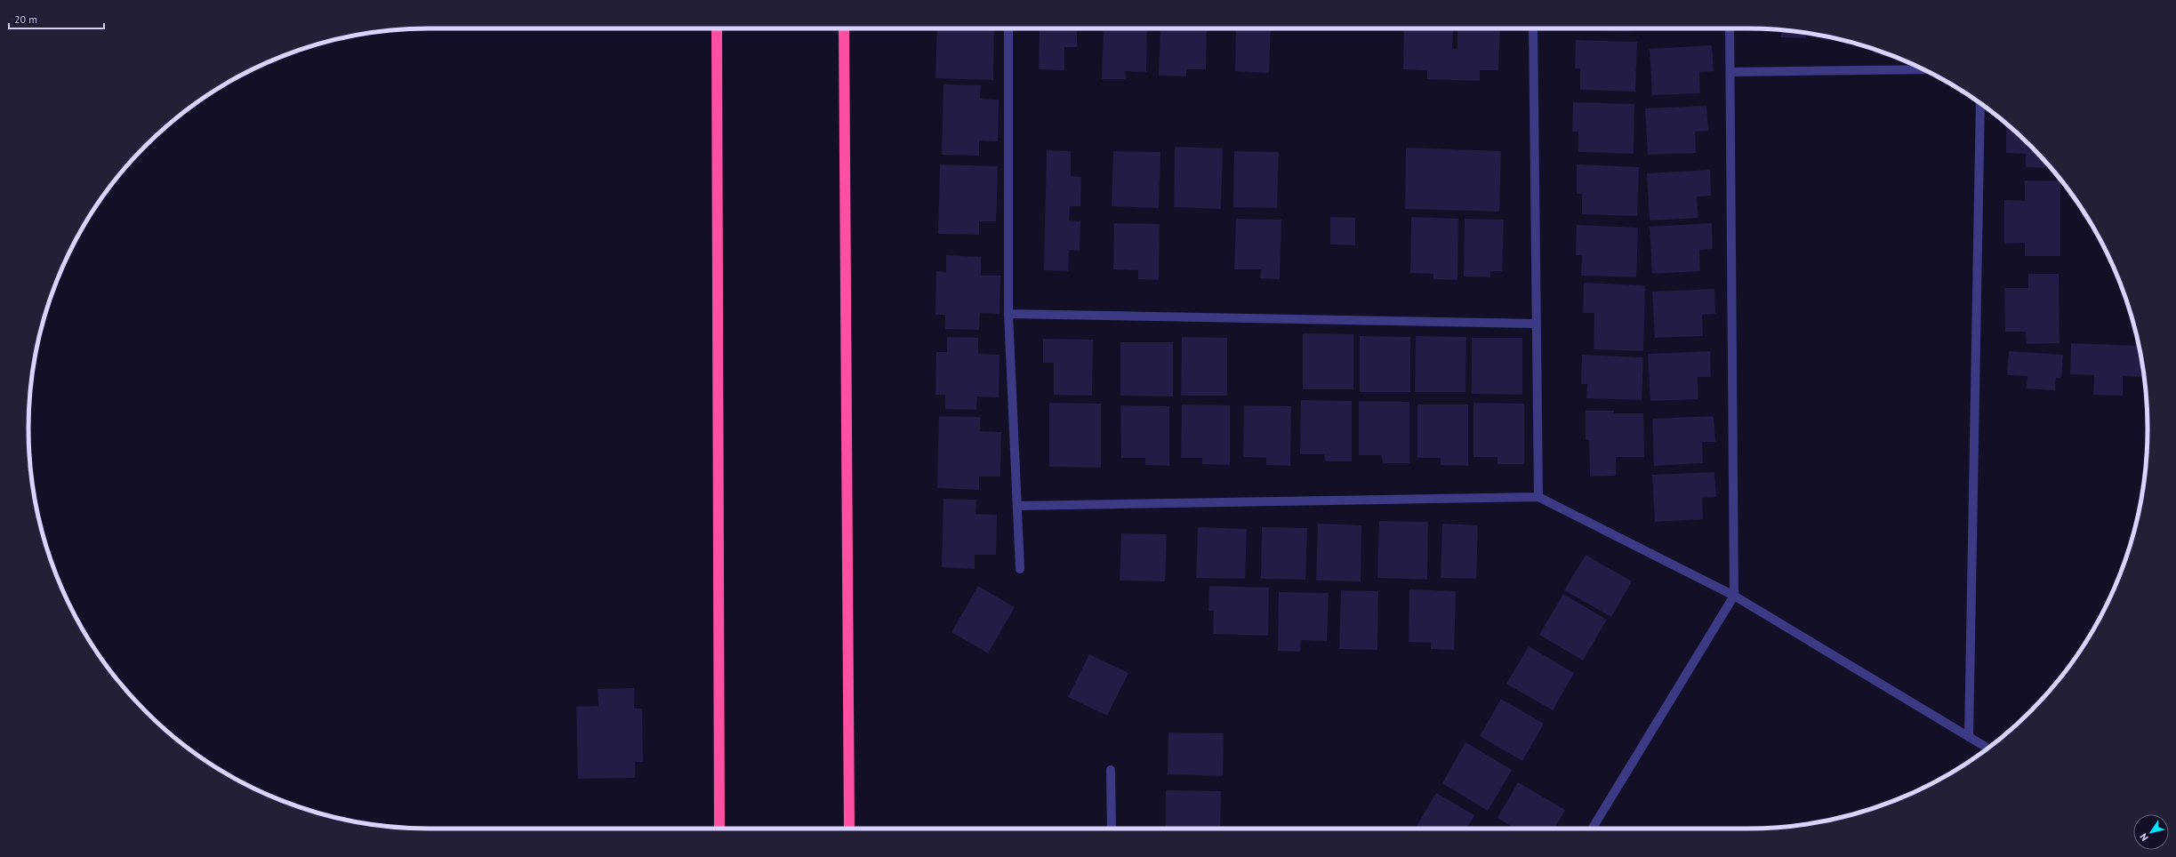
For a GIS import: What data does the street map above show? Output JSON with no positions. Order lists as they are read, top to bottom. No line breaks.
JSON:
{"scale_bar":"20 m","north":"bottom left"}
